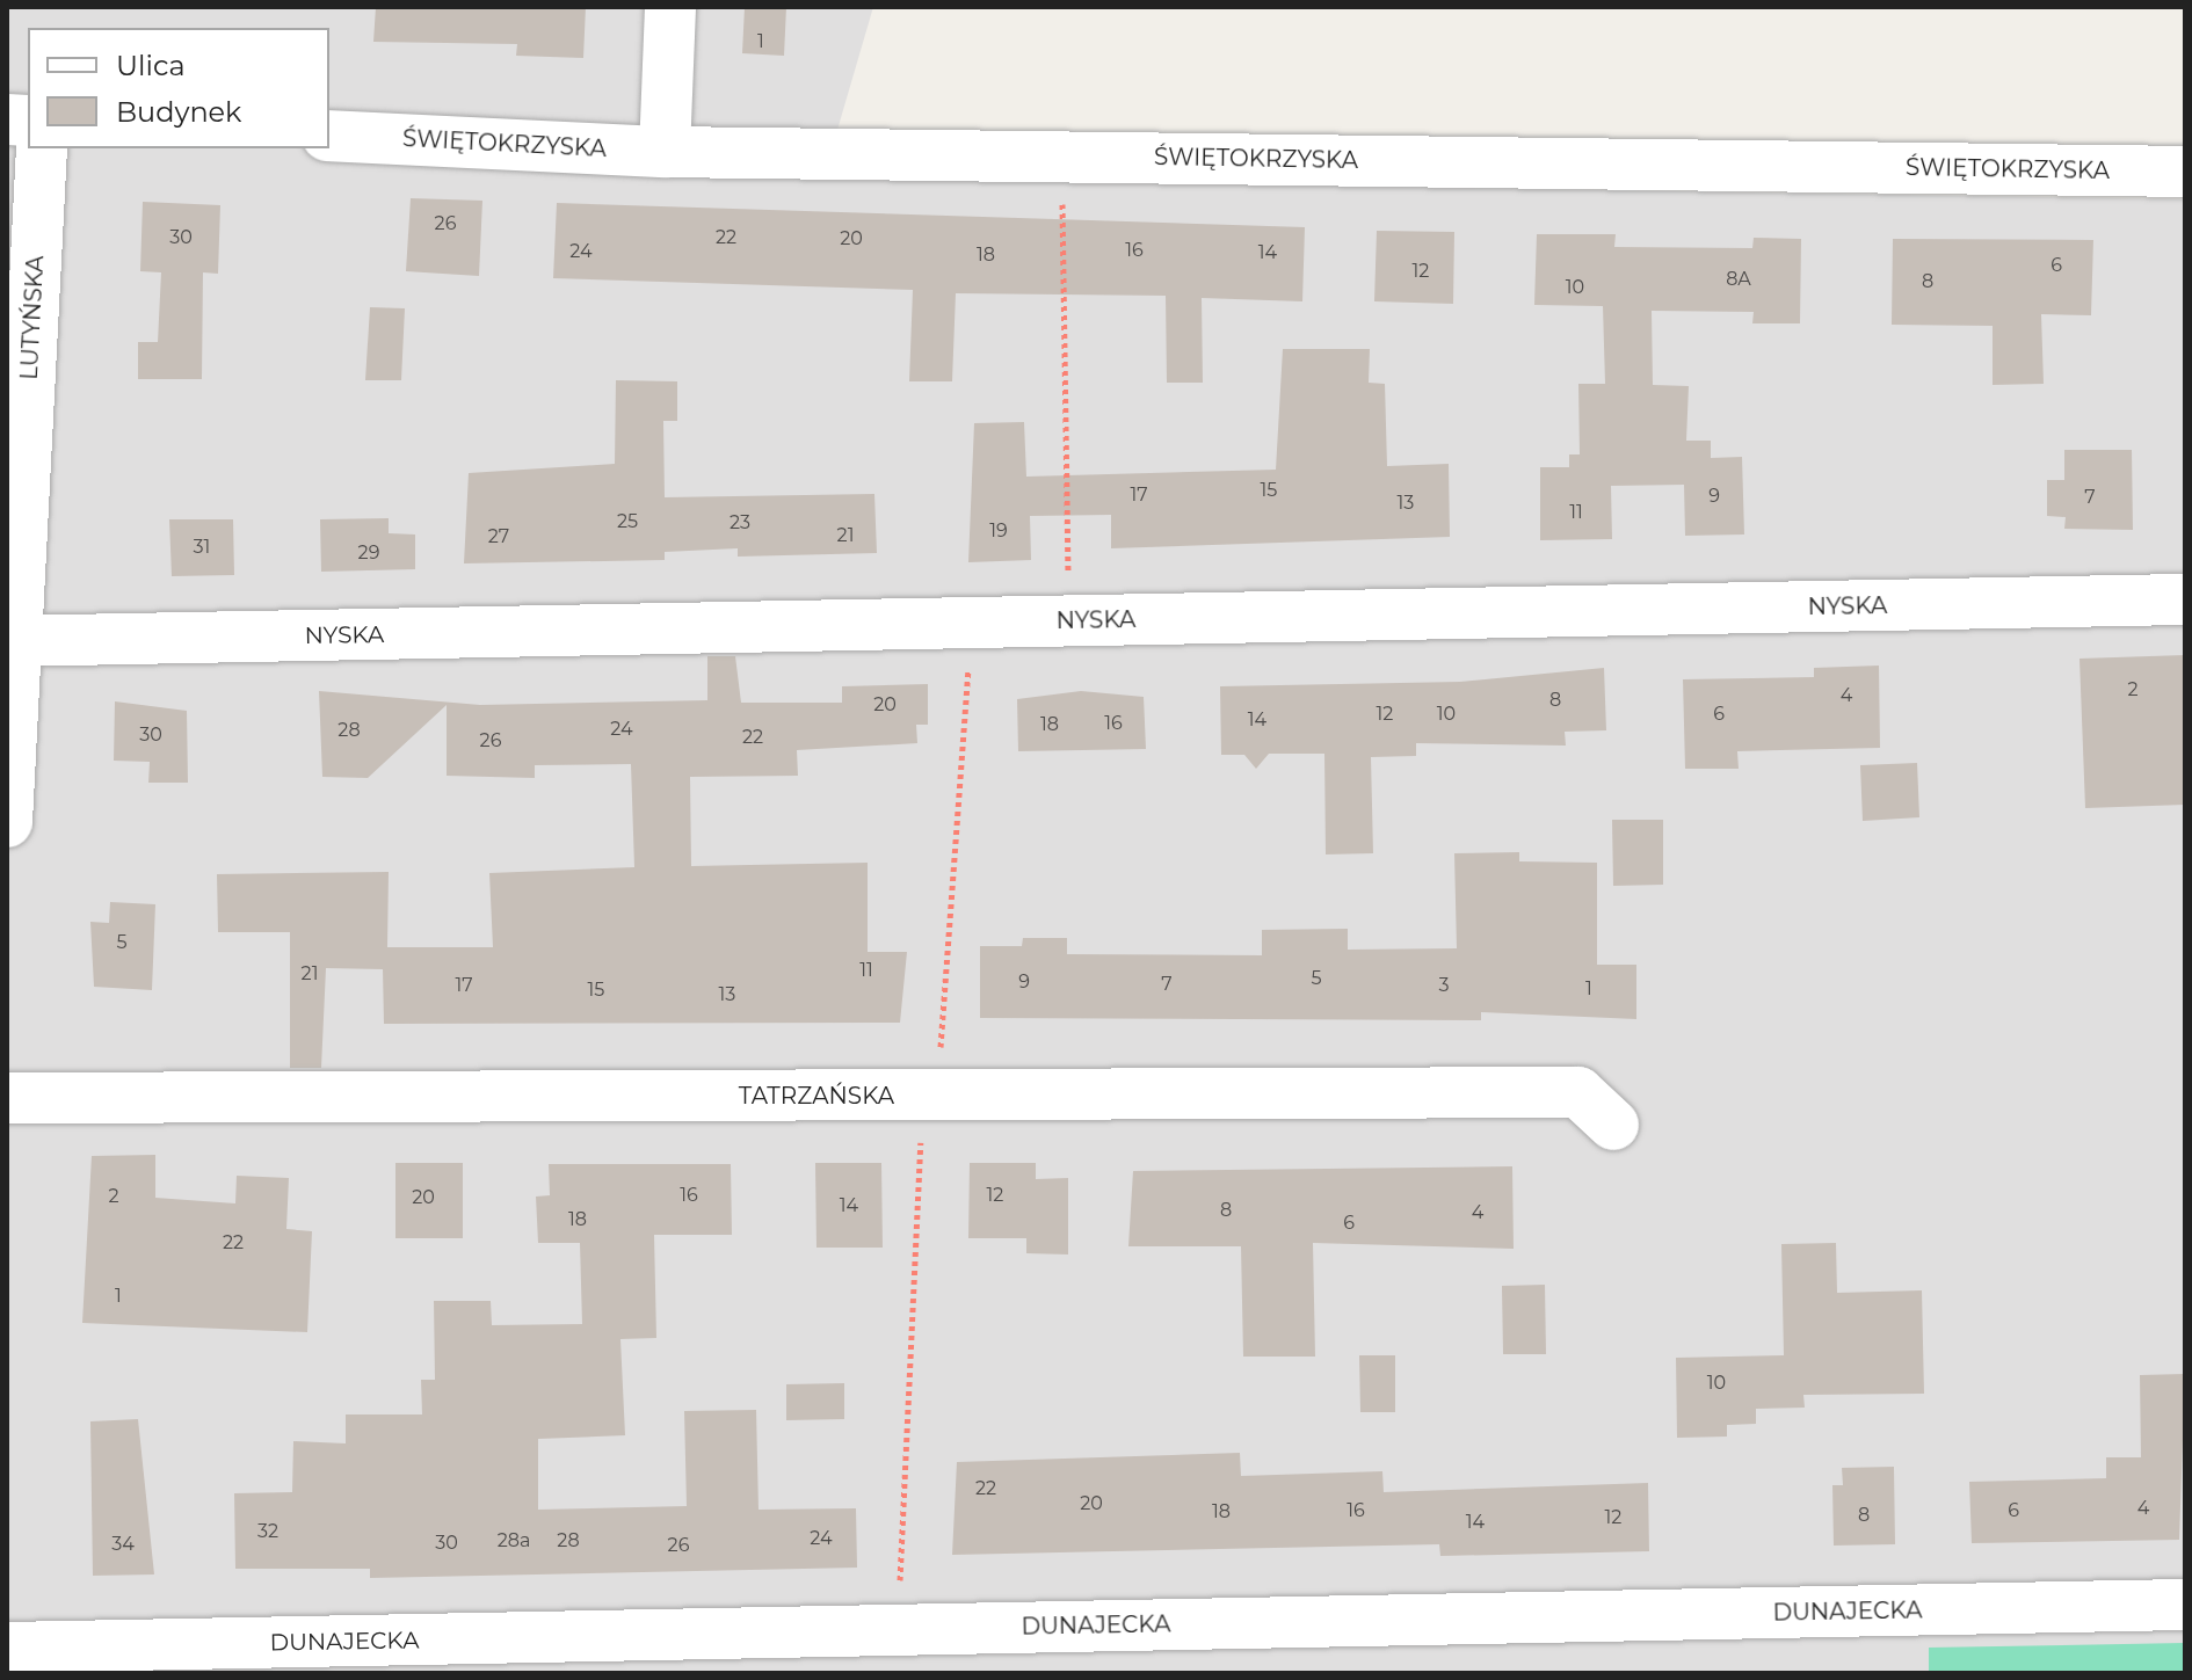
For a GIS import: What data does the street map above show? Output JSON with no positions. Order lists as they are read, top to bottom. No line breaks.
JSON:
{"streets":{"street":["ŚWIĘTOKRZYSKA","LUTYŃSKA","NYSKA","TATRZAŃSKA","DUNAJECKA"]},"crossings":[["LUTYŃSKA","NYSKA"]],"house_numbers":["1","26","30","22","20","16","24","14","18","6","12","8A","8","10","15","17","9","7","13","11","25","23","19","21","27","31","29","2","4","8","20","12","10","6","14","16","18","24","28","30","22","26","5","11","21","5","9","7","17","3","1","15","13","16","12","2","20","14","8","4","18","6","22","1","10","22","20","4","16","6","18","8","12","14","32","24","28a","28","30","34","26"],"legend":["Ulica","Budynek"]}
